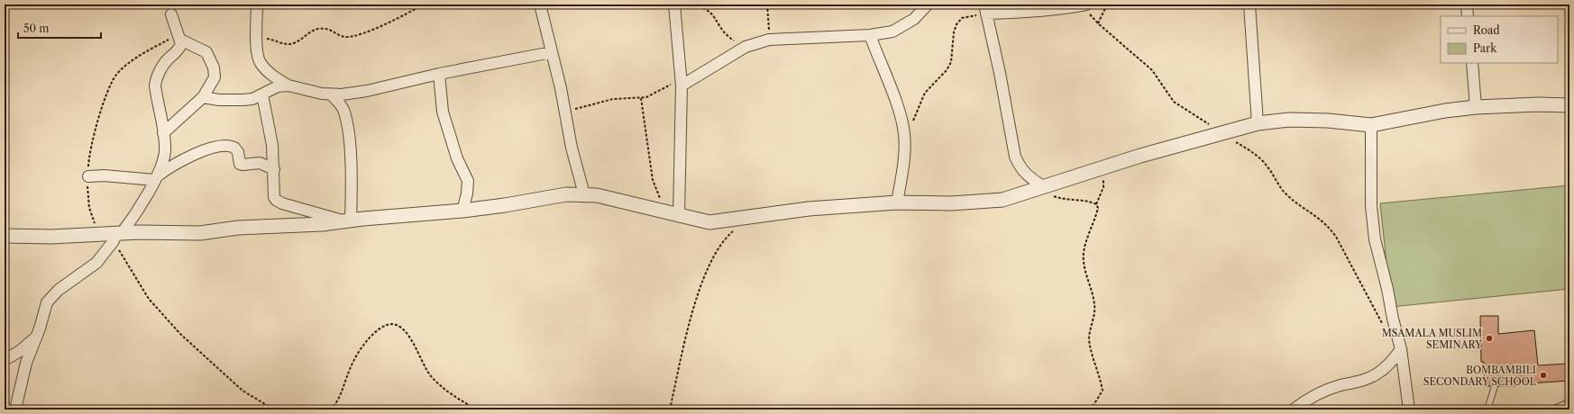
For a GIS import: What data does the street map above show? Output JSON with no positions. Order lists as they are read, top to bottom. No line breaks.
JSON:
{"places":["MSAMALA MUSLIM SEMINARY","BOMBAMBILI SECONDARY SCHOOL"],"legend":["Road","Park"],"scale_bar":"50 m"}
